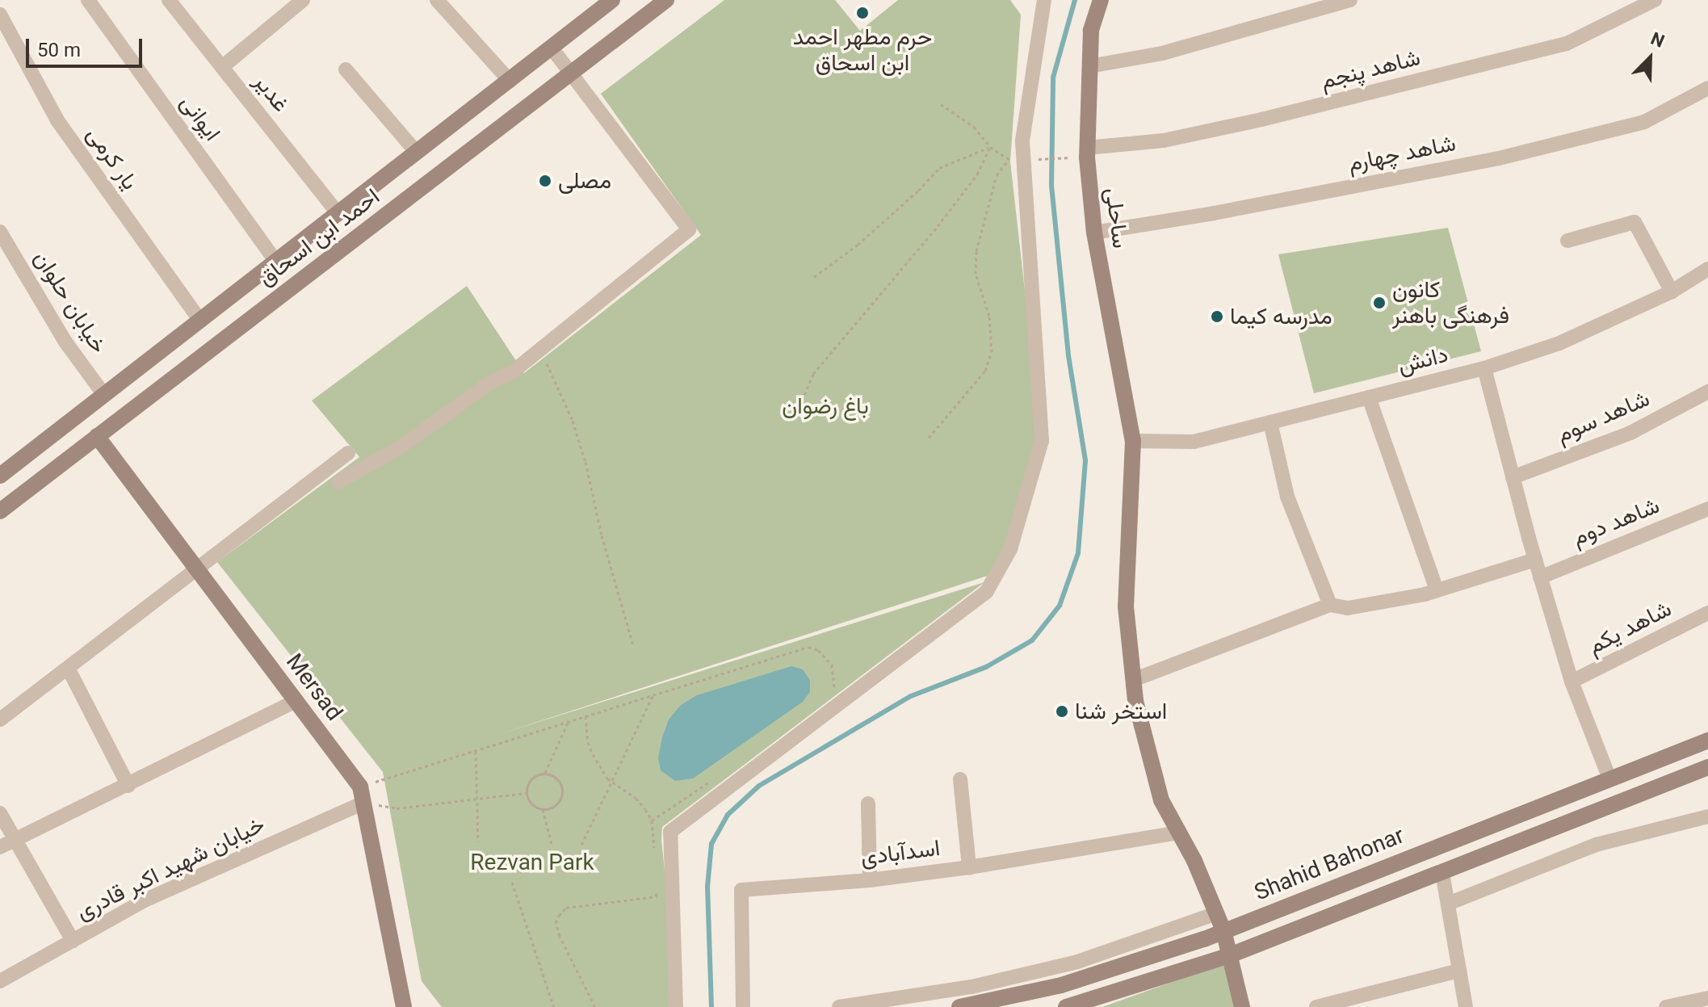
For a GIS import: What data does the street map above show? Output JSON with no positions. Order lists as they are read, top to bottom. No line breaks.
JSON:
{"streets":{"main road":["ساحلی","احمد ابن اسحاق","Mersad","Shahid Bahonar"],"street":["شاهد پنجم","غدیر","ایوانی","شاهد چهارم","یار کرمی","خیابان حلوان","دانش","شاهد سوم","شاهد دوم","شاهد یکم","اسدآبادی","خیابان شهید اکبر قادری"]},"crossings":[["شاهد پنجم","ساحلی"],["غدیر","احمد ابن اسحاق"],["ایوانی","احمد ابن اسحاق"],["شاهد چهارم","ساحلی"],["یار کرمی","احمد ابن اسحاق"],["ساحلی","دانش"],["ساحلی","اسدآبادی"],["ساحلی","Shahid Bahonar"],["احمد ابن اسحاق","خیابان حلوان"],["احمد ابن اسحاق","Mersad"],["Mersad","خیابان شهید اکبر قادری"]],"parks":["باغ رضوان","Rezvan Park"],"places":["حرم مطهر احمد ابن اسحاق","مصلی","کانون فرهنگی باهنر","مدرسه کیما","استخر شنا"],"scale_bar":"50 m","north":"top right"}
